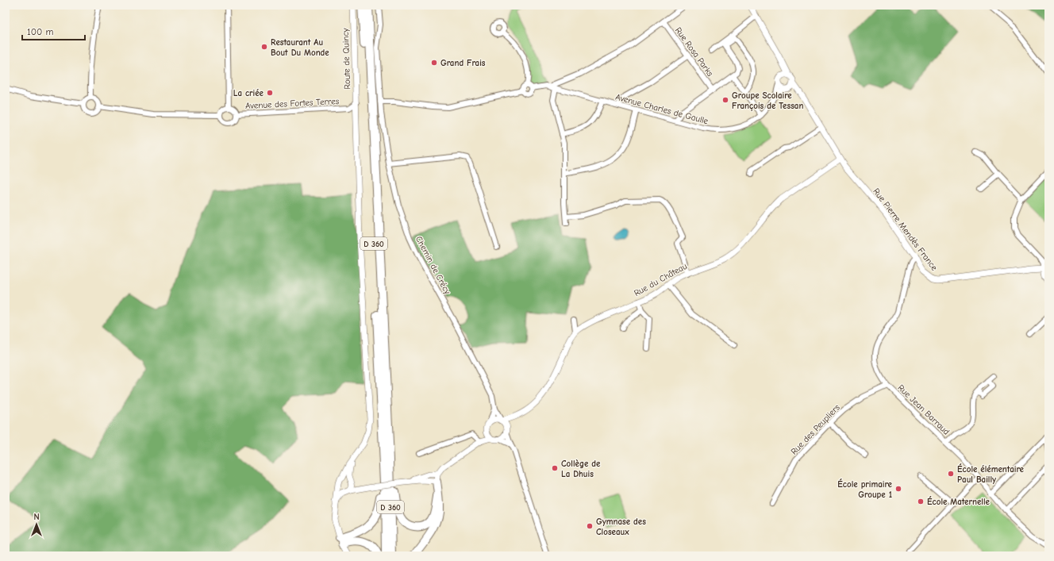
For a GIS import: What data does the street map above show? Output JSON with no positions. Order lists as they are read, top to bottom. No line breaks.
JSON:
{"streets":{"highway":["D 360"],"street":["Rue Rosa Parks","Route de Quincy","Avenue des Fortes Terres","Avenue Charles de Gaulle","Rue Pierre Mendès France","Chemin de Crécy","Rue du Château","Rue Jean Barraud","Rue des Peupliers"]},"crossings":[["Route de Quincy","Avenue des Fortes Terres"],["Avenue Charles de Gaulle","Rue Pierre Mendès France"],["Rue Pierre Mendès France","Rue du Château"],["Rue Pierre Mendès France","Rue Jean Barraud"],["Chemin de Crécy","Rue du Château"],["Rue Jean Barraud","Rue des Peupliers"]],"places":["Restaurant Au Bout Du Monde","Grand Frais","La criée","Groupe Scolaire François de Tessan","Collège de La Dhuis","École élémentaire Paul Bailly","École primaire Groupe 1","École Maternelle","Gymnase des Closeaux"],"scale_bar":"100 m","north":"top"}
